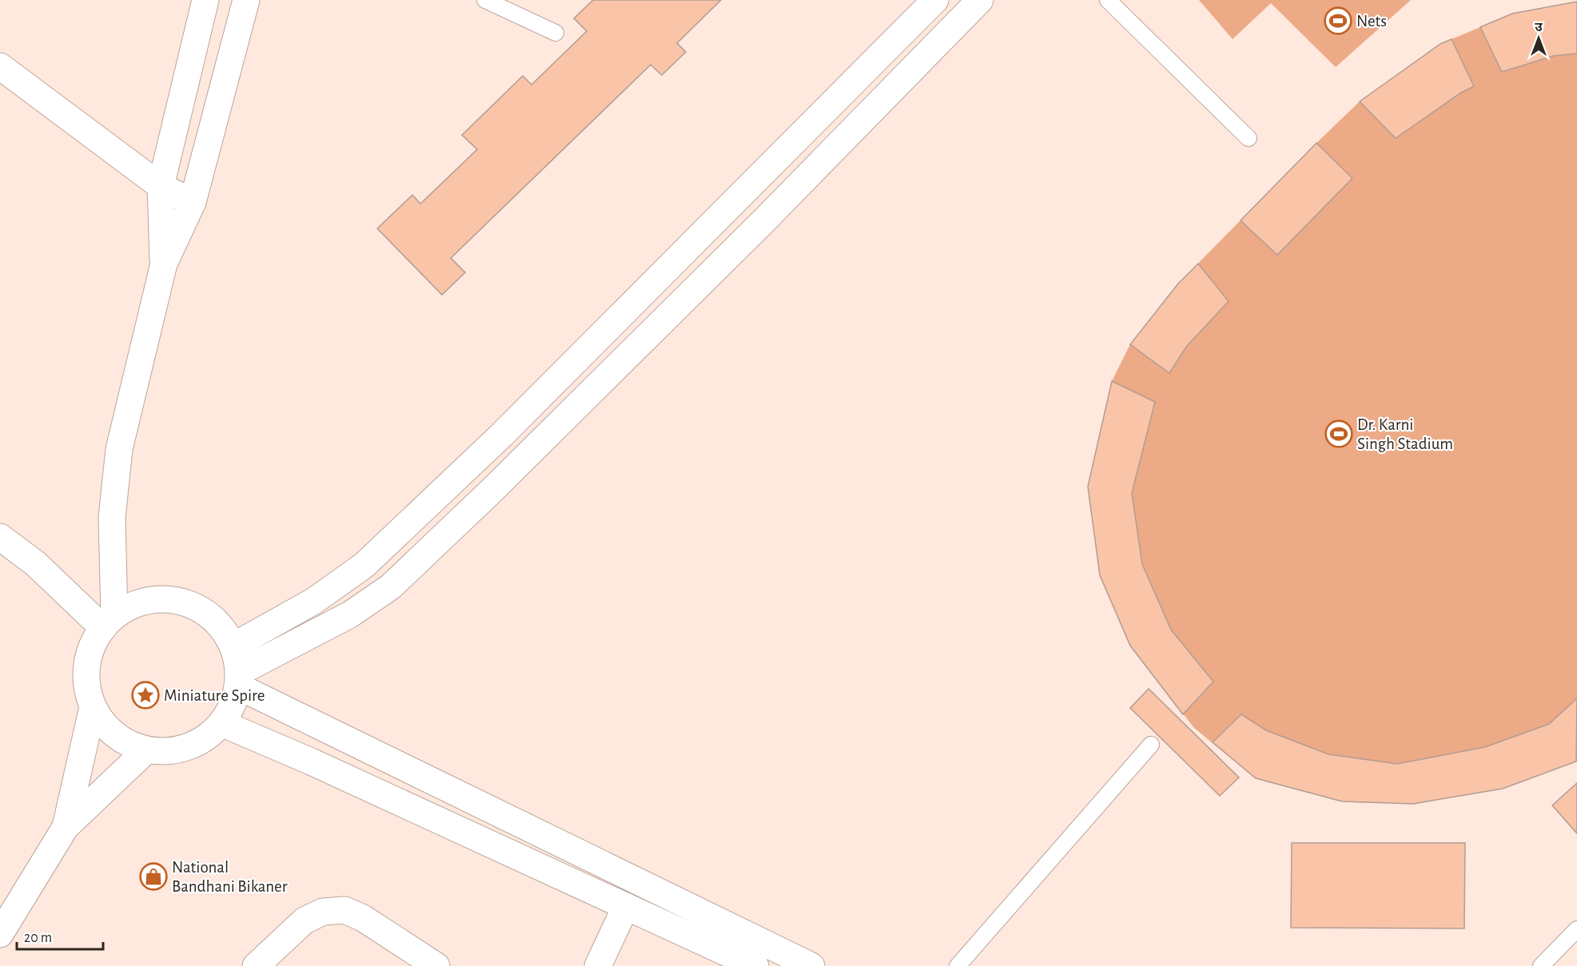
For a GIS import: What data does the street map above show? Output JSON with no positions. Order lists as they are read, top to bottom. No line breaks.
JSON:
{"places":{"sports":["Nets","Dr. Karni Singh Stadium"],"place":["Miniature Spire"],"shop":["National Bandhani Bikaner"]},"scale_bar":"20 m","north":"top"}
